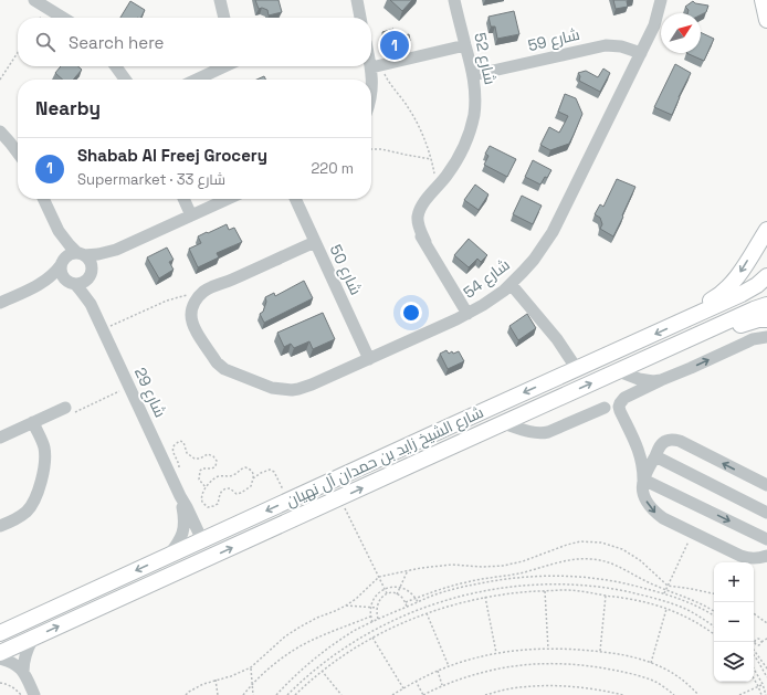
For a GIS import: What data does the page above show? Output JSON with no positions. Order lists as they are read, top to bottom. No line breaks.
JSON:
{"streets":{"main road":["شارع الشيخ زايد بن حمدان آل نهيان"],"street":["شارع 59","شارع 52","شارع 50","شارع 54","شارع 29"]},"crossings":[["شارع 59","شارع 52"],["شارع 59","شارع 54"],["شارع 52","شارع 54"],["شارع 50","شارع 54"],["شارع 29","شارع الشيخ زايد بن حمدان آل نهيان"]],"north":"top right","page":{"search":"Search here","pins":"1","heading":"Nearby","list":[{"mark":"1","name":"Shabab Al Freej Grocery","note":"Supermarket · شارع 33","value":"220 m"}],"map_buttons":["+","−"]}}
